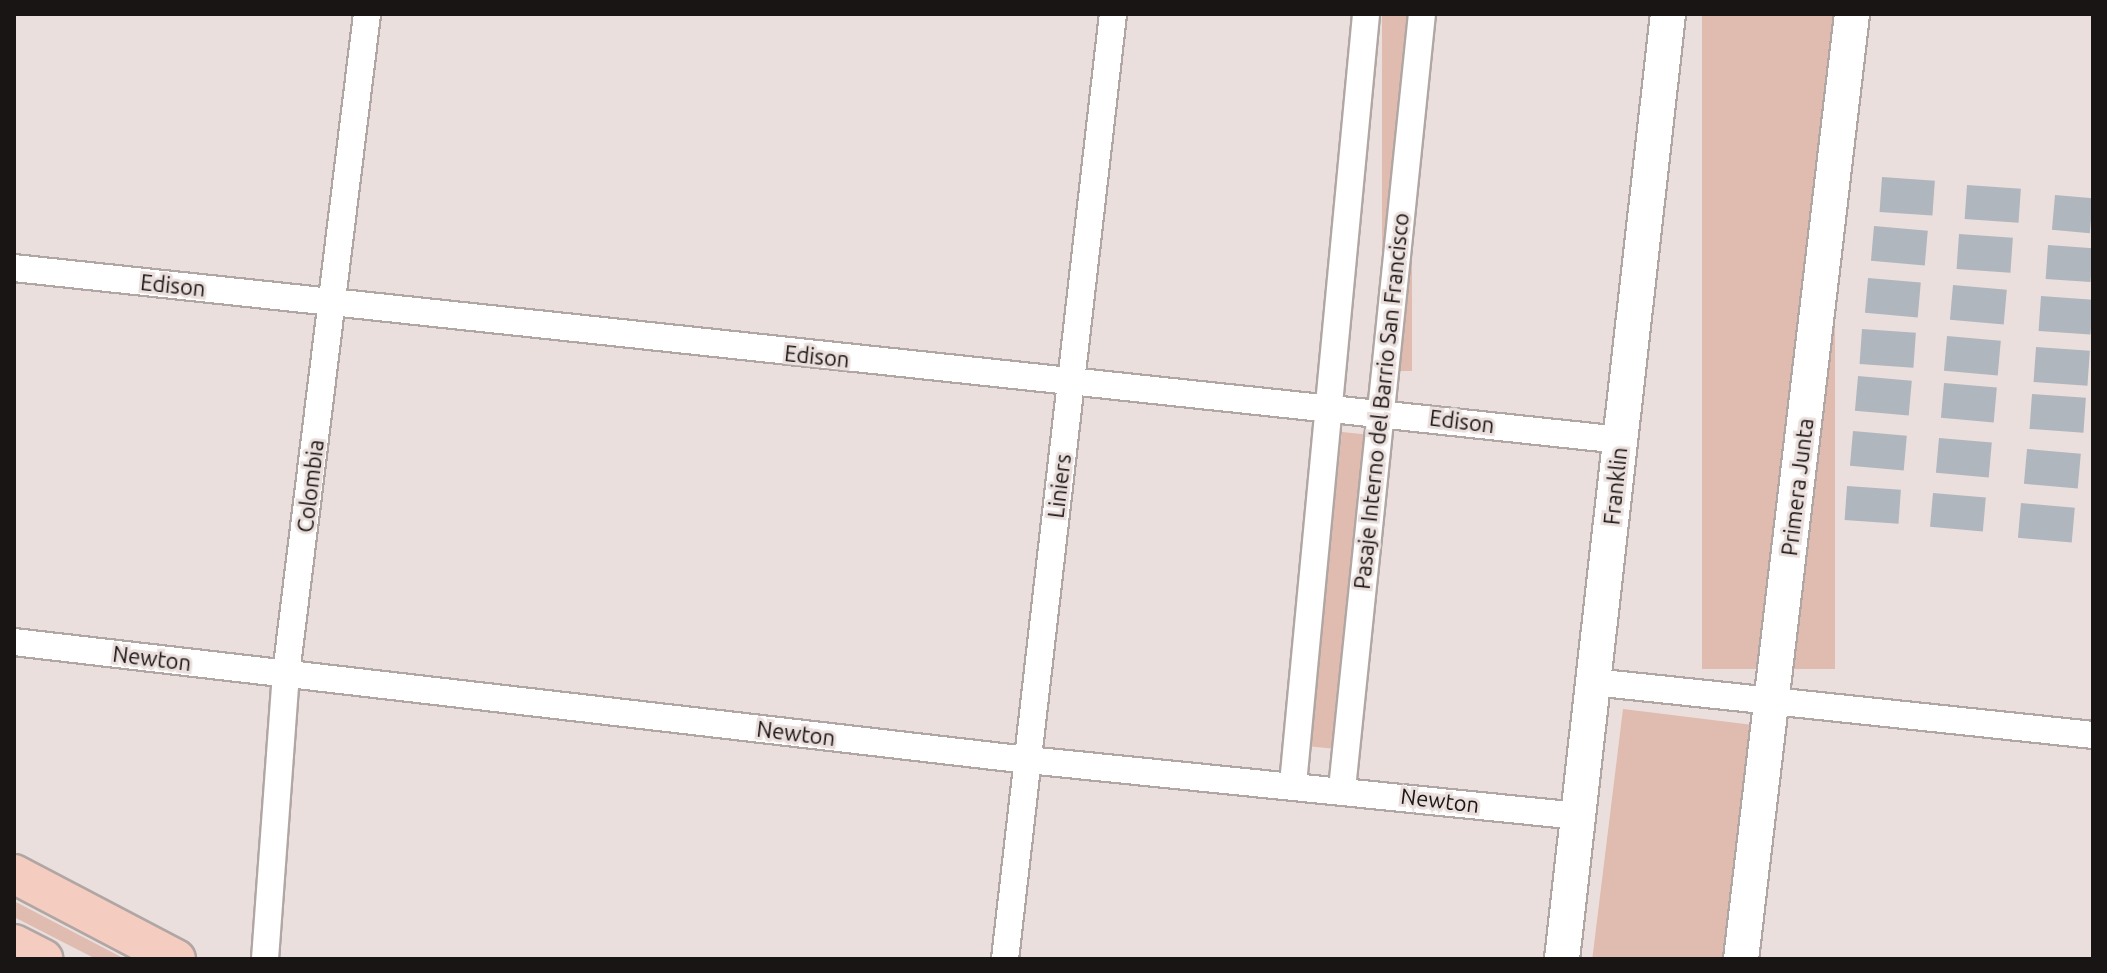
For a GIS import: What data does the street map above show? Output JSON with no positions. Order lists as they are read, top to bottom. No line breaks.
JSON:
{"streets":{"street":["Edison","Pasaje Interno del Barrio San Francisco","Colombia","Liniers","Franklin","Primera Junta","Newton"]},"crossings":[["Edison","Pasaje Interno del Barrio San Francisco"],["Edison","Colombia"],["Edison","Liniers"],["Edison","Franklin"],["Pasaje Interno del Barrio San Francisco","Newton"],["Colombia","Newton"],["Liniers","Newton"],["Franklin","Newton"]]}
